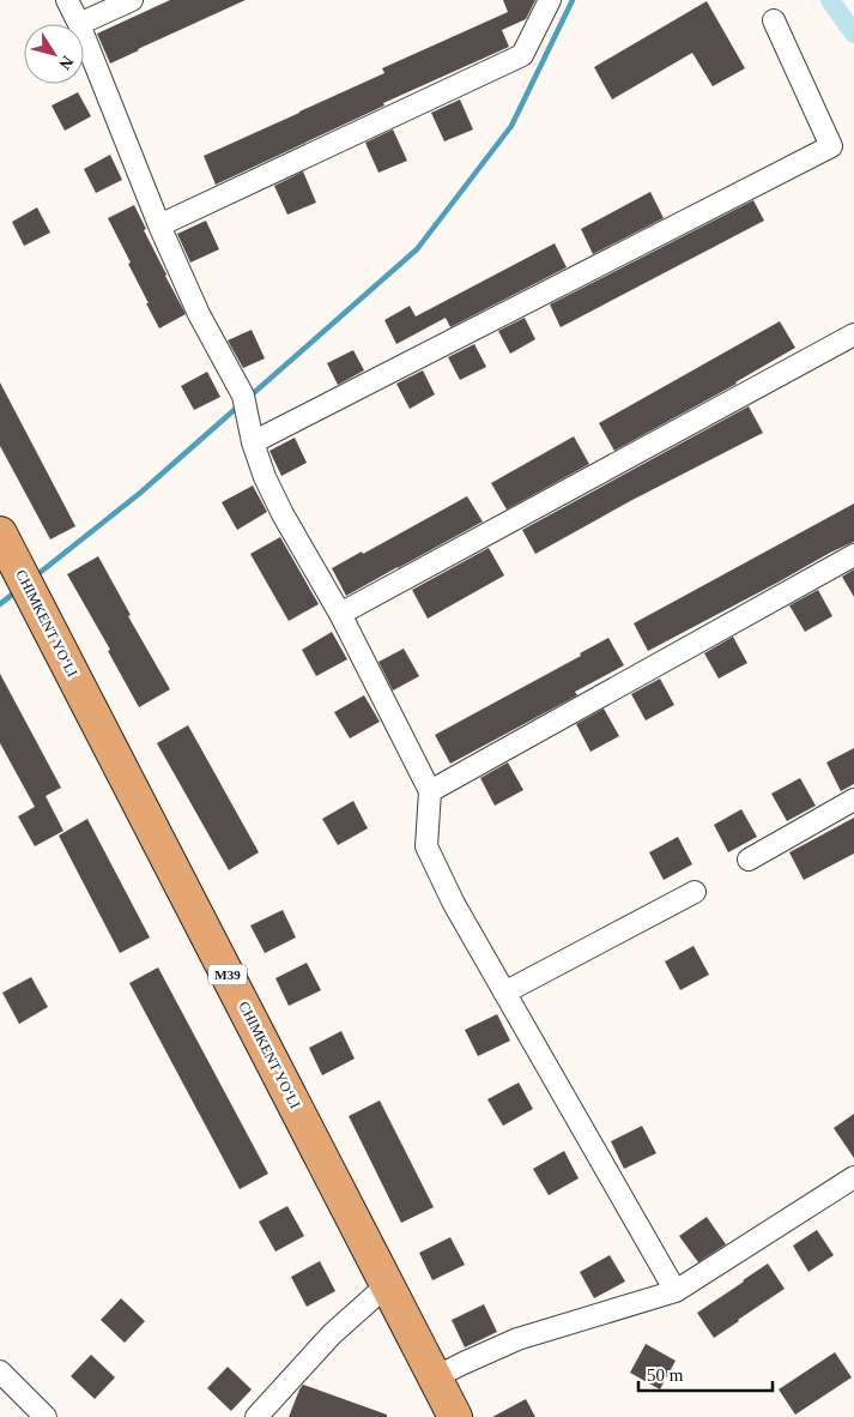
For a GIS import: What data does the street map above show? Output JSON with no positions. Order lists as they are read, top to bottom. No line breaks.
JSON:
{"streets":{"highway":["CHIMKENT YO‘LI","M39"]},"scale_bar":"50 m","north":"bottom right"}
